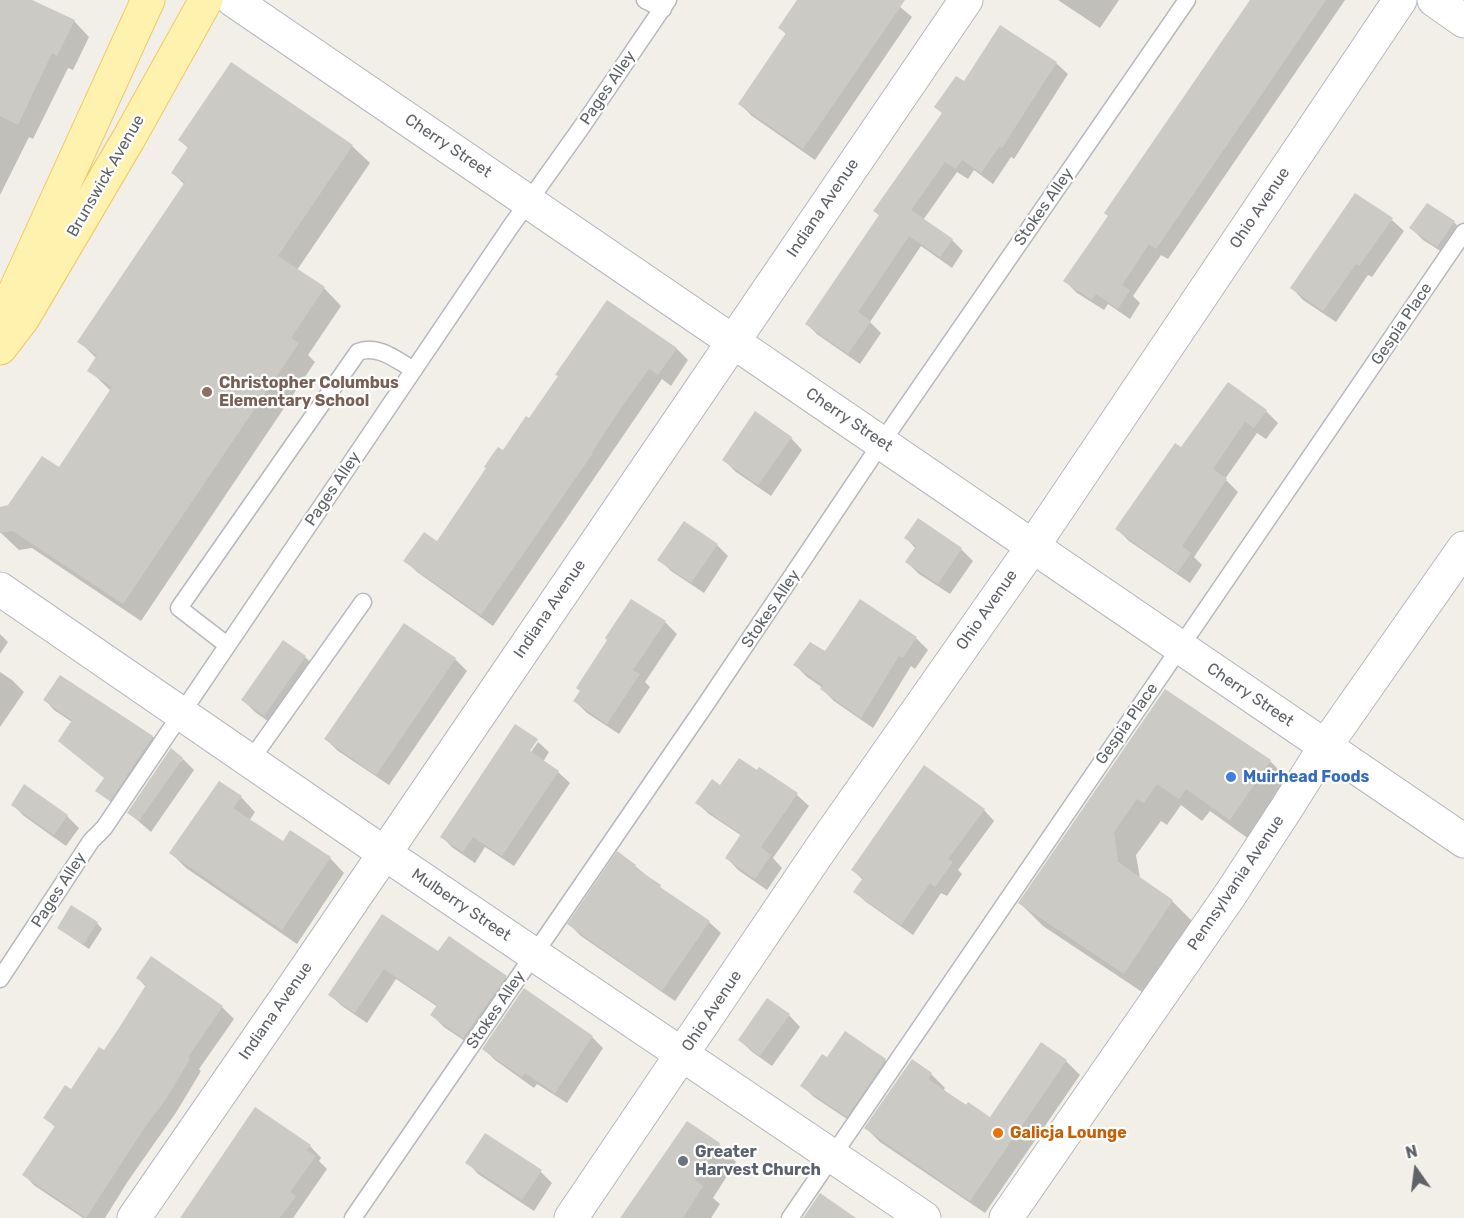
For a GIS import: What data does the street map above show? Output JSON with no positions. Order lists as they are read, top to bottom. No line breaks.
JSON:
{"streets":{"main road":["Brunswick Avenue"],"street":["Cherry Street","Indiana Avenue","Ohio Avenue","Pennsylvania Avenue","Mulberry Street"],"lane":["Pages Alley","Stokes Alley","Gespia Place"]},"crossings":[["Pages Alley","Cherry Street"],["Pages Alley","Mulberry Street"],["Cherry Street","Stokes Alley"],["Cherry Street","Indiana Avenue"],["Cherry Street","Ohio Avenue"],["Cherry Street","Gespia Place"],["Cherry Street","Pennsylvania Avenue"],["Stokes Alley","Mulberry Street"],["Indiana Avenue","Mulberry Street"],["Ohio Avenue","Mulberry Street"],["Gespia Place","Mulberry Street"]],"places":["Christopher Columbus Elementary School","Muirhead Foods","Galicja Lounge","Greater Harvest Church"],"north":"top"}
